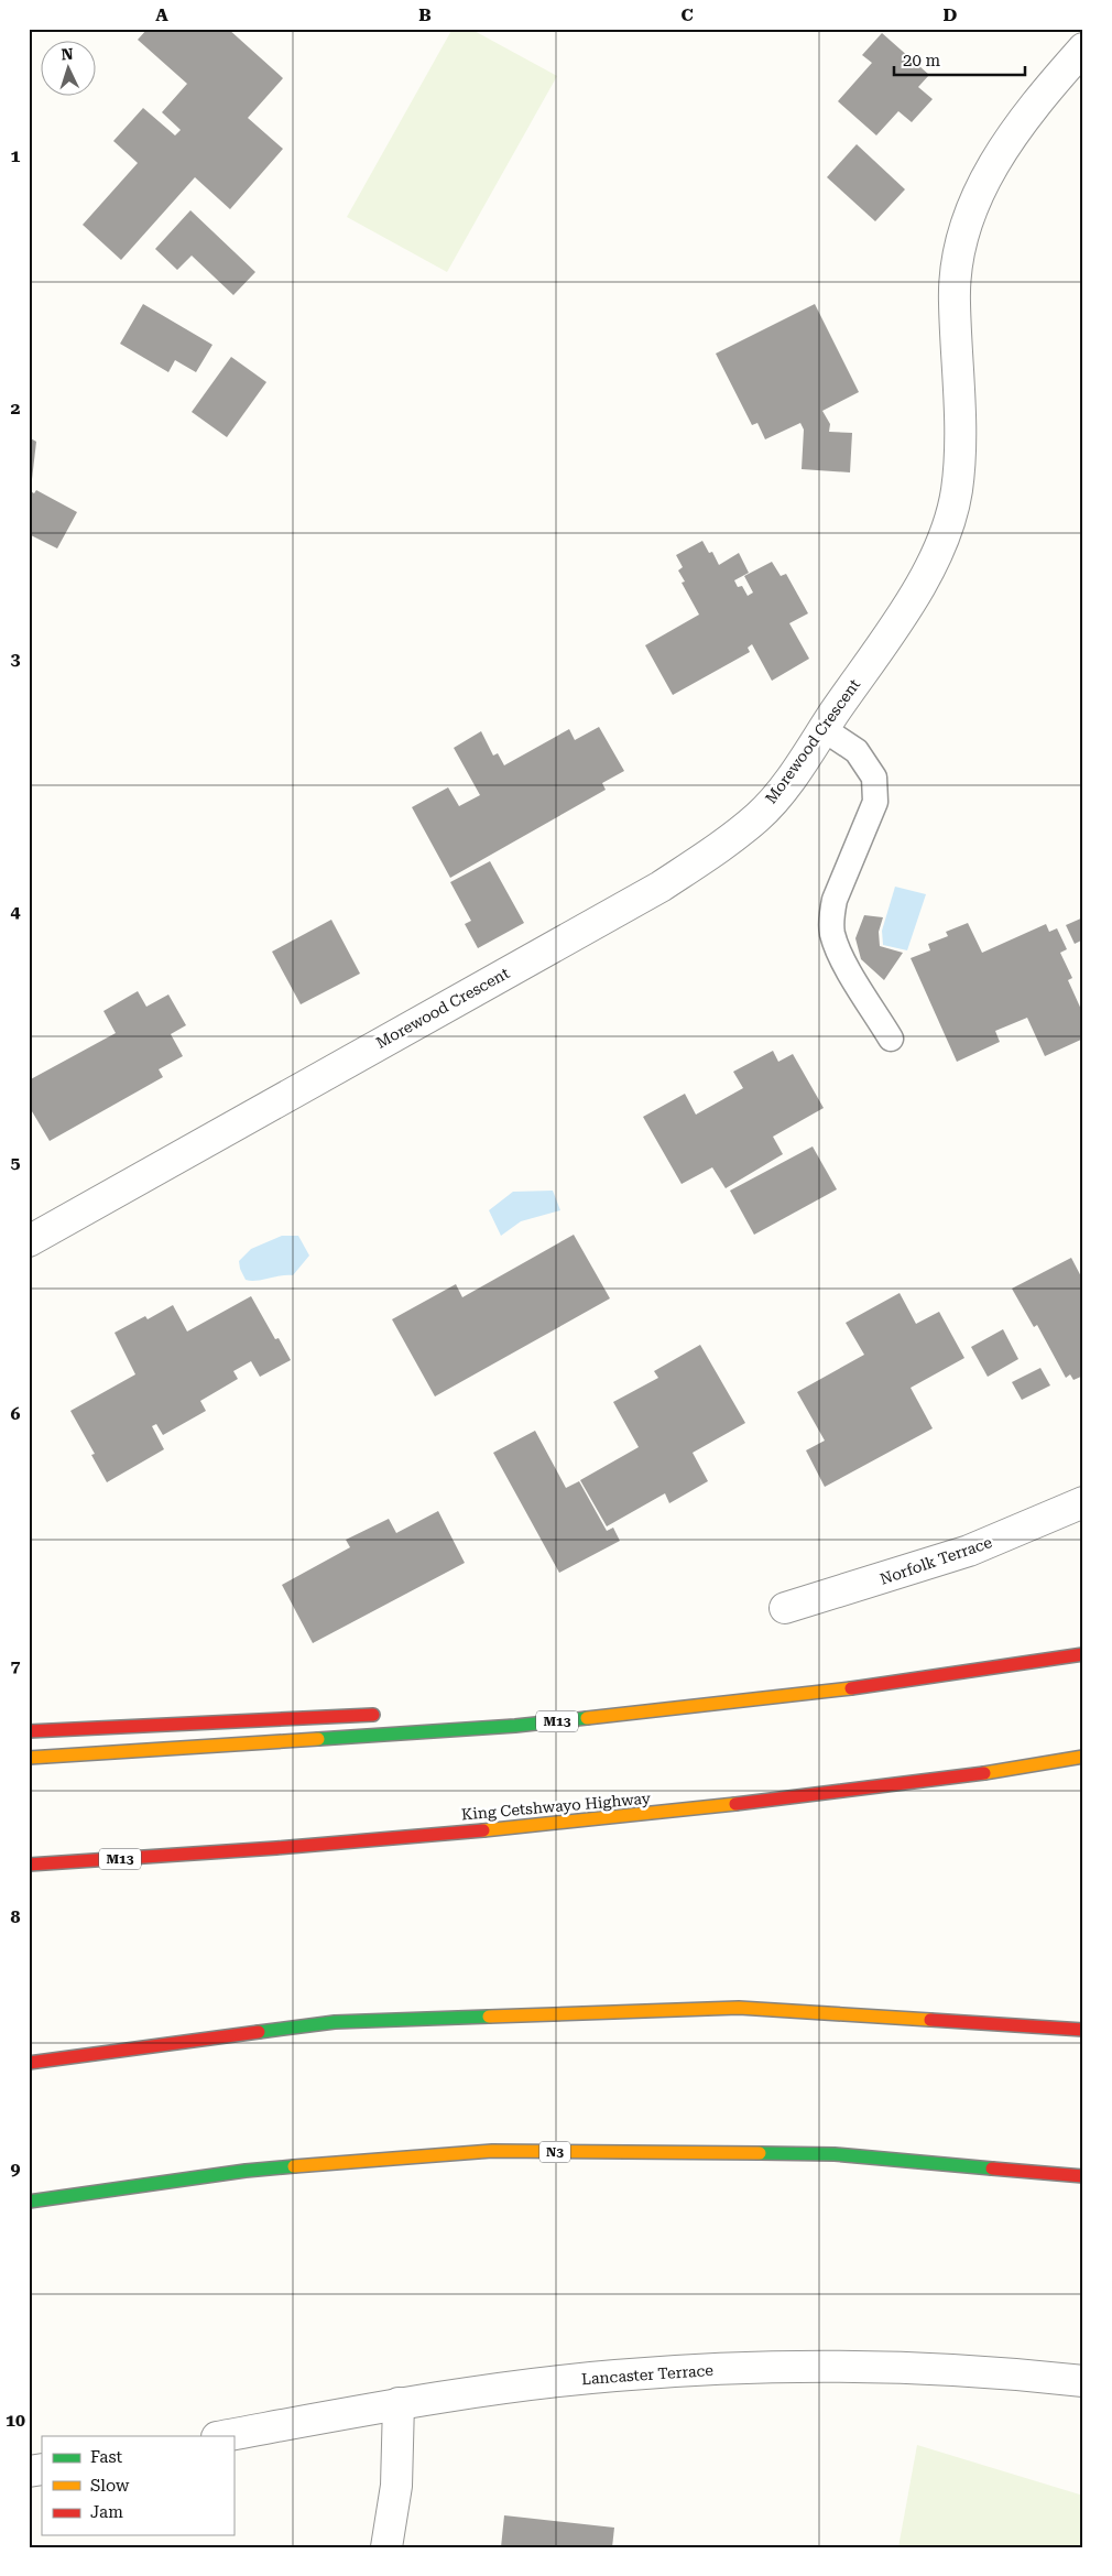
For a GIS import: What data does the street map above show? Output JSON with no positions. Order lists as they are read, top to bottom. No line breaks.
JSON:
{"streets":{"highway":["M13","King Cetshwayo Highway","N3"],"street":["Morewood Crescent","Norfolk Terrace","Lancaster Terrace"]},"legend":["Fast","Slow","Jam"],"scale_bar":"20 m","north":"top","grid":{"columns":["A","B","C","D"],"rows":["1","2","3","4","5","6","7","8","9","10"]}}
